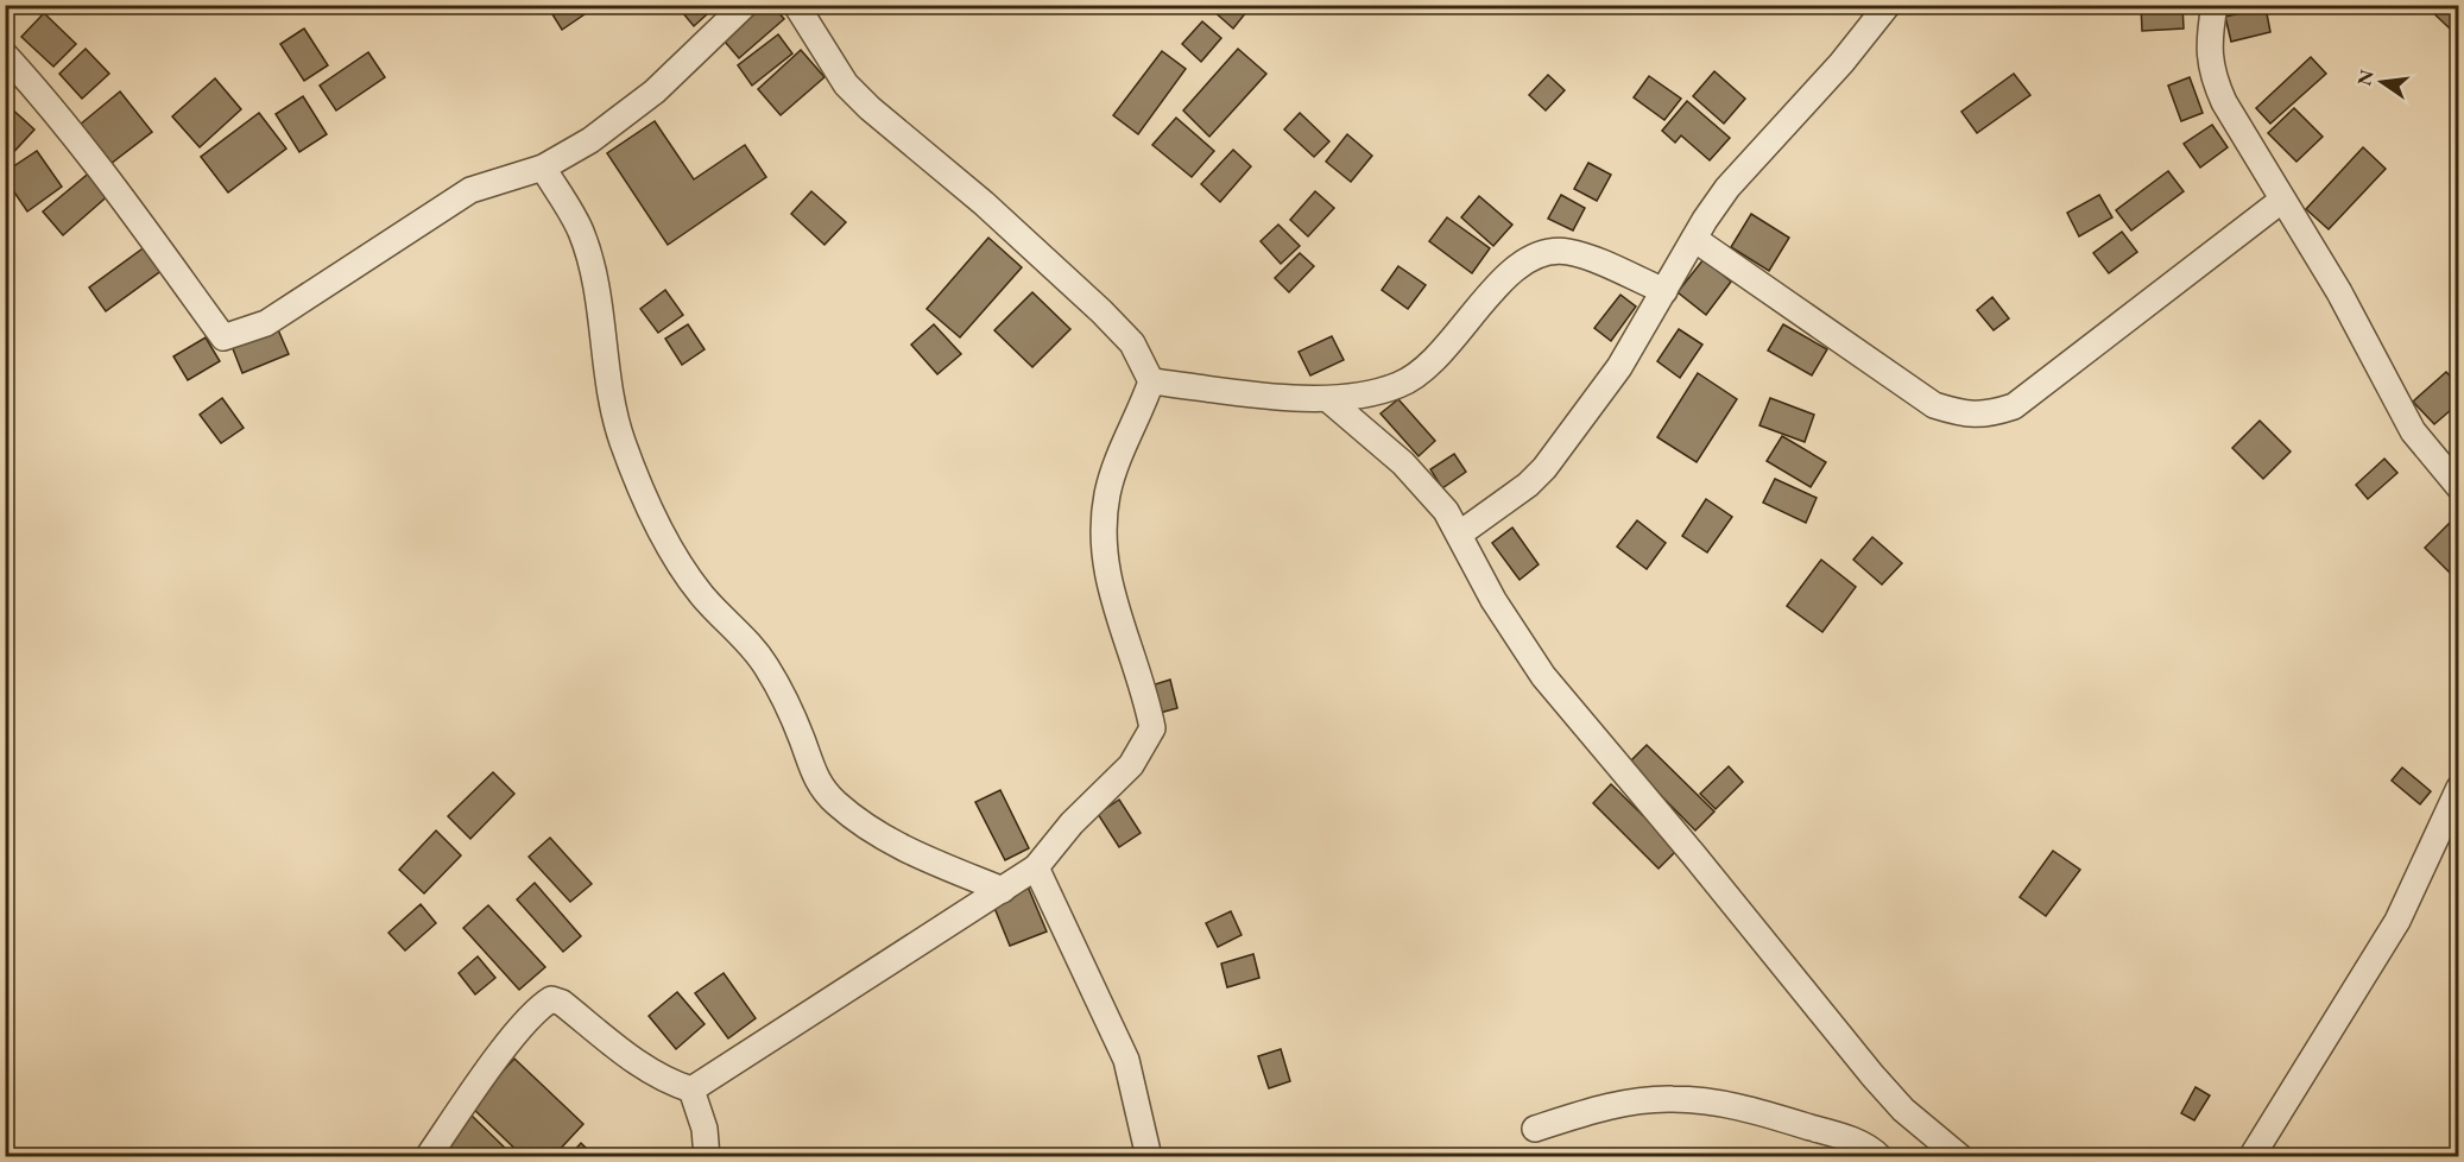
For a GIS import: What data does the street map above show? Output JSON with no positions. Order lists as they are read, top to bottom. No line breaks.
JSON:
{"north":"left"}
